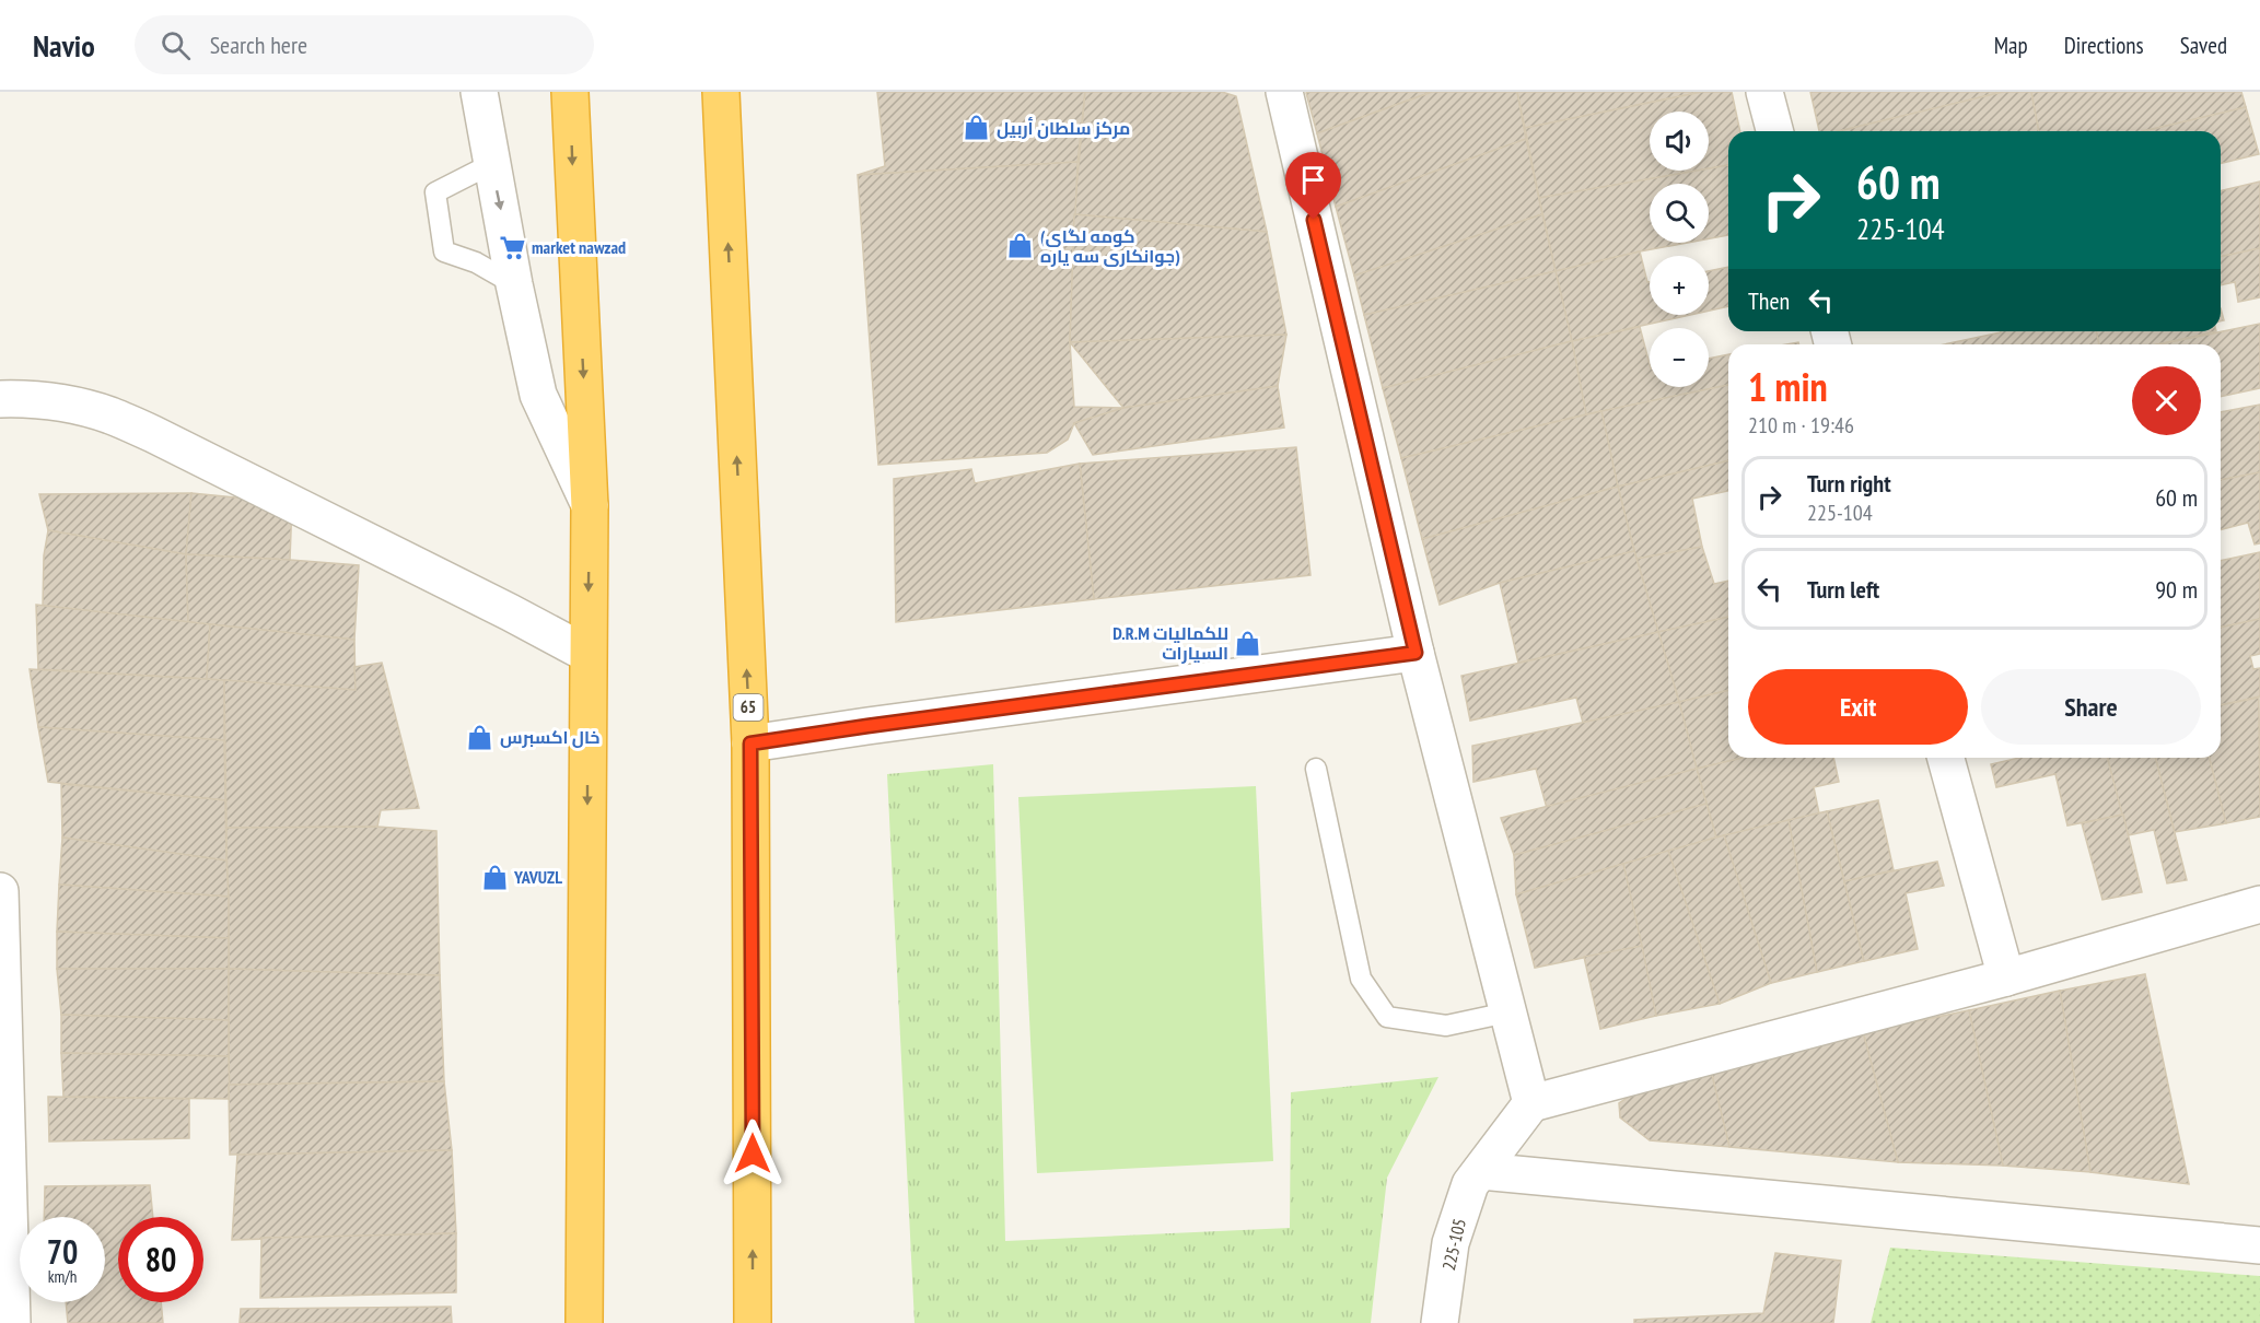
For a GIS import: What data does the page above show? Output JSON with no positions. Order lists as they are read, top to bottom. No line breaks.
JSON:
{"streets":{"highway":["65"],"street":["225-105"]},"places":{"shop":["مركز سلطان أربيل","(كومه لگای جوانکاری سه یاره)","D.R.M للكماليات السيارات","خال اكسبرس","YAVUZL"],"supermarket":["market nawzad"]},"page":{"header":"Navio","search":"Search here","nav":["Map","Directions","Saved"],"map_buttons":["+","−"],"turn":["60 m","225-104"],"then":"Then","heading":["1 min","210 m · 19:46"],"list":[{"name":"Turn right","note":"225-104","value":"60 m"},{"name":"Turn left","value":"90 m"}],"buttons":["Exit","Share"],"speed":"70 km/h","limit":"80"}}
